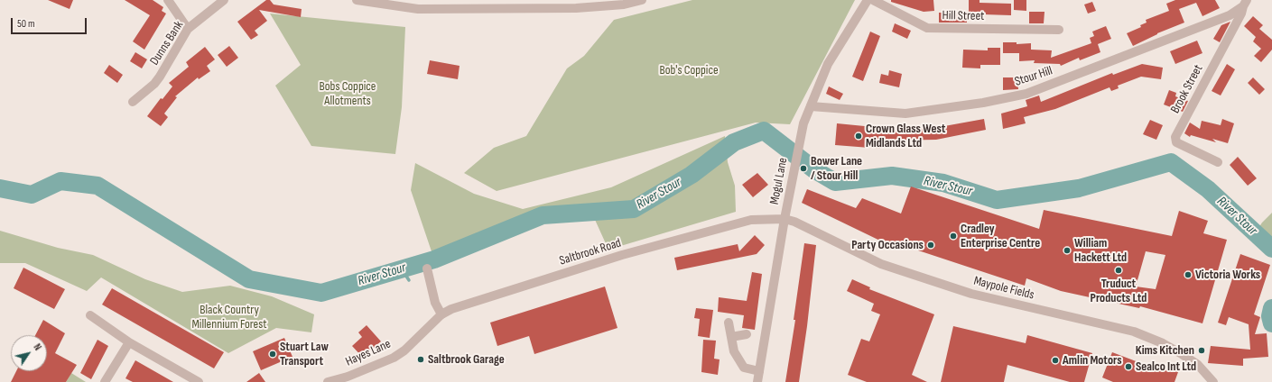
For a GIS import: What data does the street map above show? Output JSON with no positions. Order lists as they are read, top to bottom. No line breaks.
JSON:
{"streets":{"street":["Hill Street","Dunns Bank","Stour Hill","Brook Street","Mogul Lane","Saltbrook Road","Maypole Fields","Hayes Lane"]},"crossings":[["Stour Hill","Brook Street"],["Stour Hill","Mogul Lane"],["Mogul Lane","Saltbrook Road"],["Mogul Lane","Maypole Fields"],["Saltbrook Road","Maypole Fields"],["Saltbrook Road","Hayes Lane"]],"water":["River Stour"],"parks":["Bob's Coppice","Bobs Coppice Allotments","Black Country Millennium Forest"],"places":["Crown Glass West Midlands Ltd","Bower Lane / Stour Hill","Cradley Enterprise Centre","Party Occasions","William Hackett Ltd","Truduct Products Ltd","Victoria Works","Kims Kitchen","Stuart Law Transport","Saltbrook Garage","Amlin Motors","Sealco Int Ltd"],"scale_bar":"50 m","north":"top right"}
